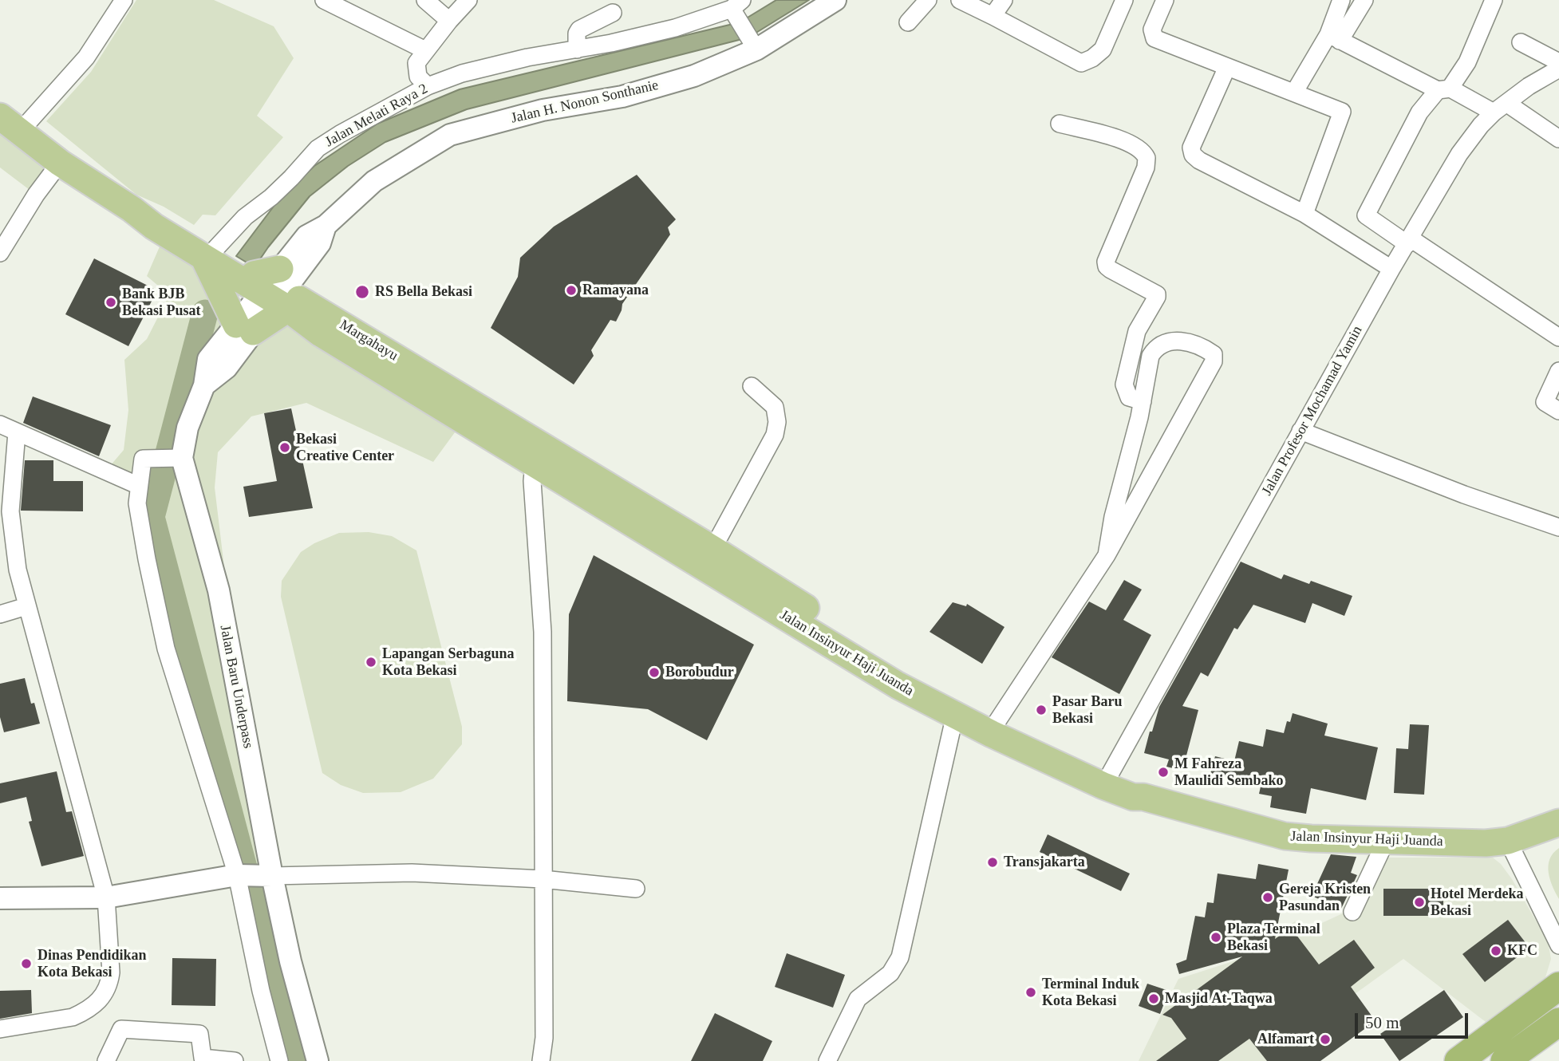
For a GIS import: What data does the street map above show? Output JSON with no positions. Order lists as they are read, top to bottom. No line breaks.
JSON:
{"streets":{"main road":["Jalan Insinyur Haji Juanda"],"street":["Jalan H. Nonon Sonthanie","Jalan Melati Raya 2","Jalan Profesor Mochamad Yamin","Jalan Baru Underpass"]},"crossings":[["Jalan H. Nonon Sonthanie","Jalan Insinyur Haji Juanda"],["Jalan Melati Raya 2","Jalan Insinyur Haji Juanda"],["Jalan Profesor Mochamad Yamin","Jalan Insinyur Haji Juanda"]],"places":["Ramayana","RS Bella Bekasi","Bank BJB Bekasi Pusat","Bekasi Creative Center","Lapangan Serbaguna Kota Bekasi","Borobudur","Pasar Baru Bekasi","M Fahreza Maulidi Sembako","Transjakarta","Gereja Kristen Pasundan","Hotel Merdeka Bekasi","Plaza Terminal Bekasi","KFC","Dinas Pendidikan Kota Bekasi","Terminal Induk Kota Bekasi","Masjid At-Taqwa","Alfamart"],"scale_bar":"50 m"}
